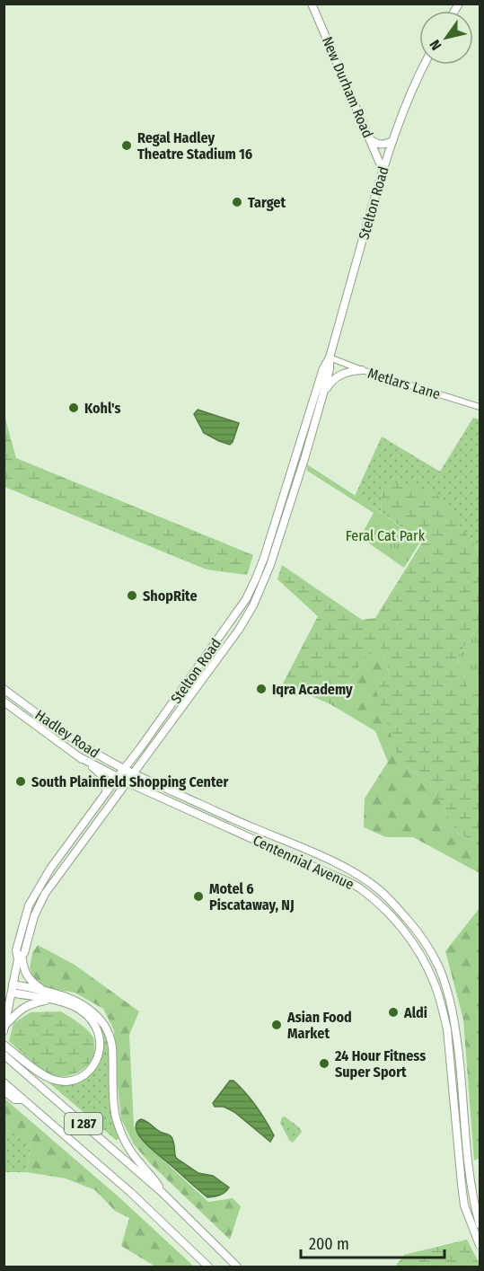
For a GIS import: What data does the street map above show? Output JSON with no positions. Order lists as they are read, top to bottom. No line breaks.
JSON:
{"streets":{"highway":["I 287"],"main road":["New Durham Road","Stelton Road","Hadley Road","Centennial Avenue"],"street":["Metlars Lane"]},"crossings":[["New Durham Road","Stelton Road"],["Stelton Road","Metlars Lane"],["Stelton Road","Hadley Road"],["Stelton Road","Centennial Avenue"],["Hadley Road","Centennial Avenue"]],"parks":["Feral Cat Park"],"places":["Regal Hadley Theatre Stadium 16","Target","Kohl's","ShopRite","Iqra Academy","South Plainfield Shopping Center","Motel 6 Piscataway, NJ","Aldi","Asian Food Market","24 Hour Fitness Super Sport"],"scale_bar":"200 m","north":"bottom left"}
